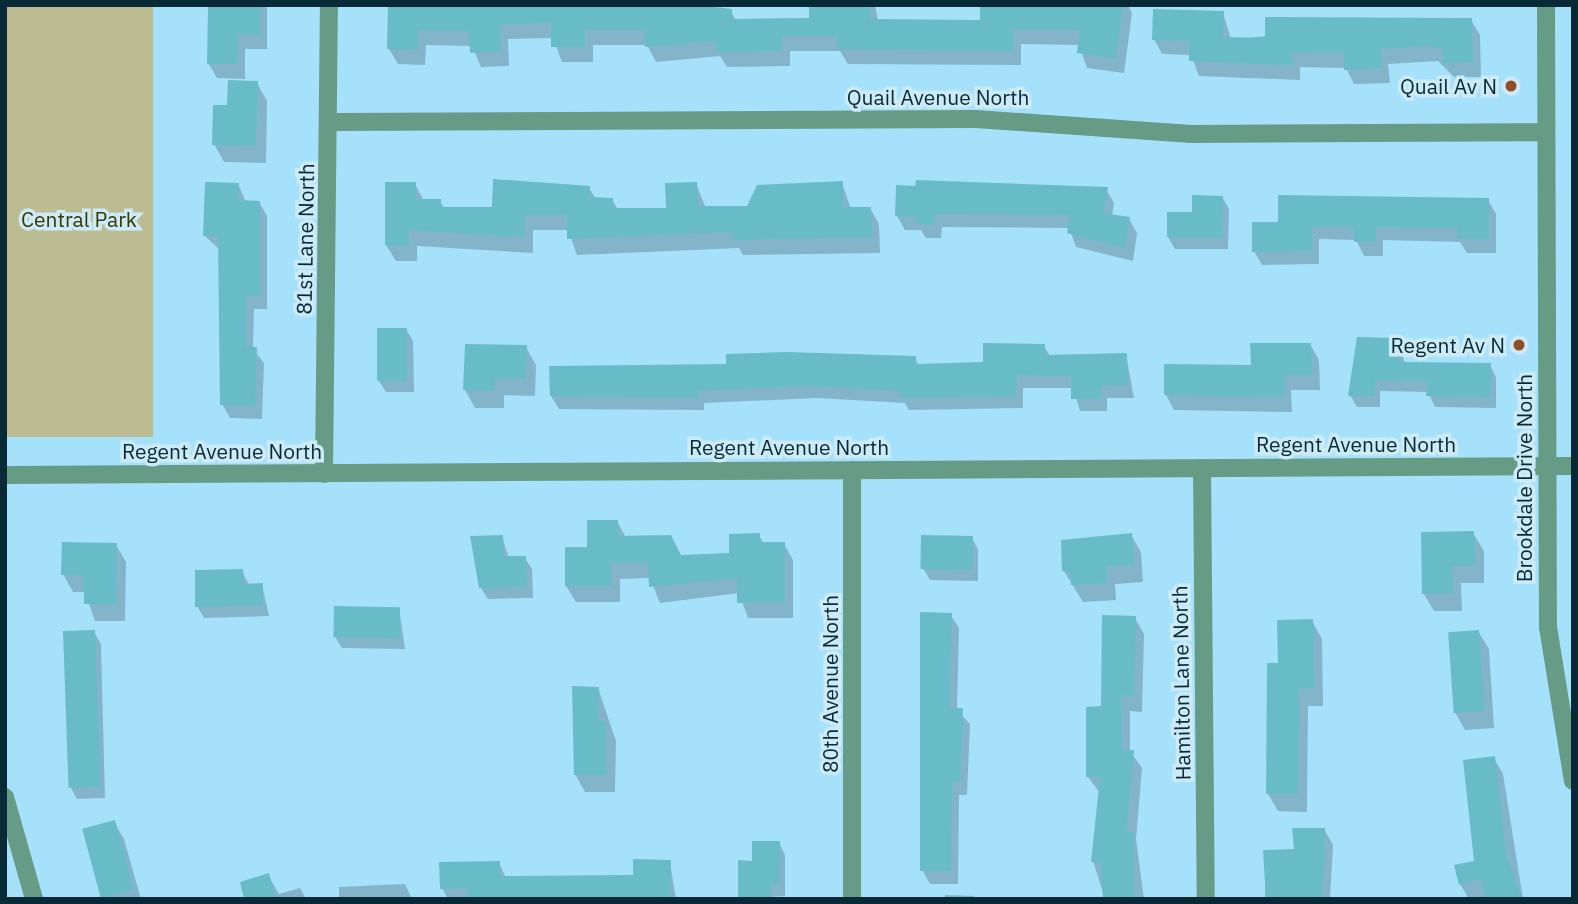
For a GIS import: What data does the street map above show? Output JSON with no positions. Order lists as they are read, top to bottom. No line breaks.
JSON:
{"streets":{"street":["Quail Avenue North","81st Lane North","Regent Avenue North","Brookdale Drive North","Hamilton Lane North","80th Avenue North"]},"crossings":[["Quail Avenue North","81st Lane North"],["Quail Avenue North","Brookdale Drive North"],["81st Lane North","Regent Avenue North"],["Regent Avenue North","Brookdale Drive North"],["Regent Avenue North","Hamilton Lane North"],["Regent Avenue North","80th Avenue North"]],"parks":["Central Park"],"places":["Quail Av N","Regent Av N"]}
